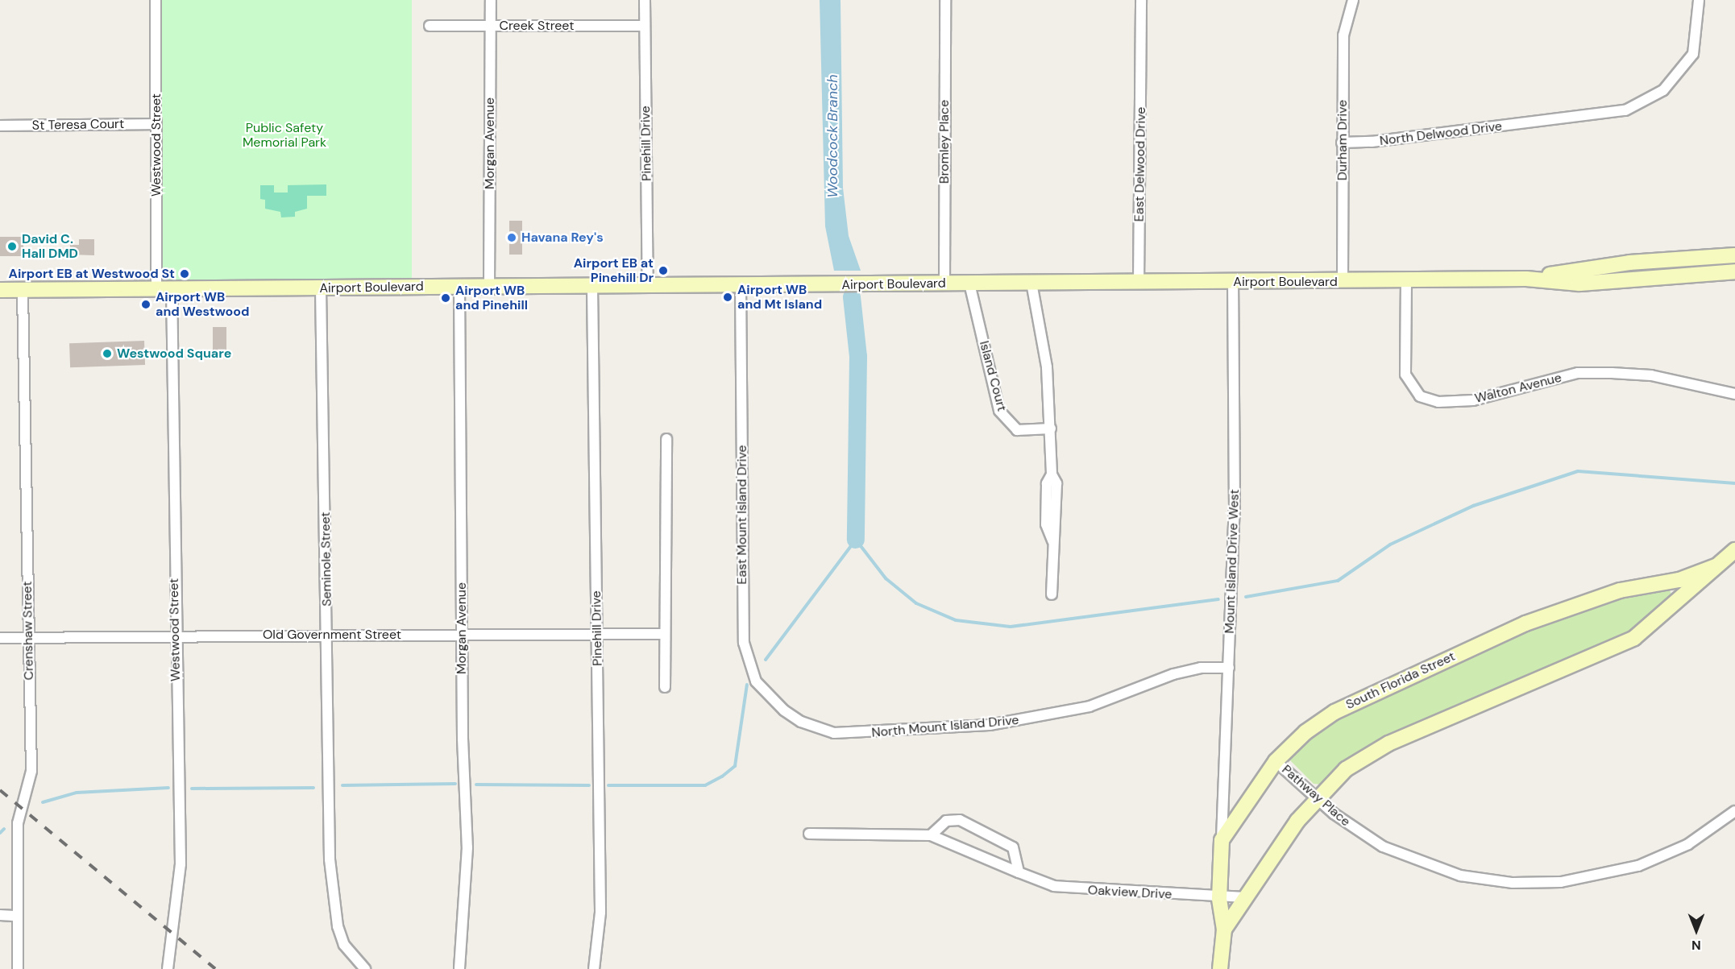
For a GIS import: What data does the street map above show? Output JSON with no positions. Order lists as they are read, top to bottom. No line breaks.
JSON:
{"streets":{"main road":["Airport Boulevard","South Florida Street"],"street":["Creek Street","St Teresa Court","North Delwood Drive","Durham Drive","Bromley Place","Morgan Avenue","Pinehill Drive","Westwood Street","East Delwood Drive","Island Court","Walton Avenue","East Mount Island Drive","Seminole Street","Mount Island Drive West","Crenshaw Street","Old Government Street","North Mount Island Drive","Pathway Place","Oakview Drive"]},"crossings":[["Creek Street","Morgan Avenue"],["Creek Street","Pinehill Drive"],["St Teresa Court","Westwood Street"],["North Delwood Drive","Durham Drive"],["Durham Drive","Airport Boulevard"],["Bromley Place","Airport Boulevard"],["Morgan Avenue","Airport Boulevard"],["Morgan Avenue","Old Government Street"],["Pinehill Drive","Airport Boulevard"],["Pinehill Drive","Old Government Street"],["Westwood Street","Airport Boulevard"],["Westwood Street","Old Government Street"],["East Delwood Drive","Airport Boulevard"],["Airport Boulevard","Island Court"],["Airport Boulevard","Walton Avenue"],["Airport Boulevard","East Mount Island Drive"],["Airport Boulevard","Seminole Street"],["Airport Boulevard","Mount Island Drive West"],["Airport Boulevard","Crenshaw Street"],["East Mount Island Drive","North Mount Island Drive"],["Seminole Street","Old Government Street"],["Mount Island Drive West","South Florida Street"],["Mount Island Drive West","North Mount Island Drive"],["Crenshaw Street","Old Government Street"],["South Florida Street","Pathway Place"],["South Florida Street","Oakview Drive"]],"water":["Woodcock Branch"],"parks":["Public Safety Memorial Park"],"places":["Havana Rey's","David C. Hall DMD","Airport EB at Pinehill Dr","Airport EB at Westwood St","Airport WB and Mt Island","Airport WB and Pinehill","Airport WB and Westwood","Westwood Square"],"north":"bottom"}
